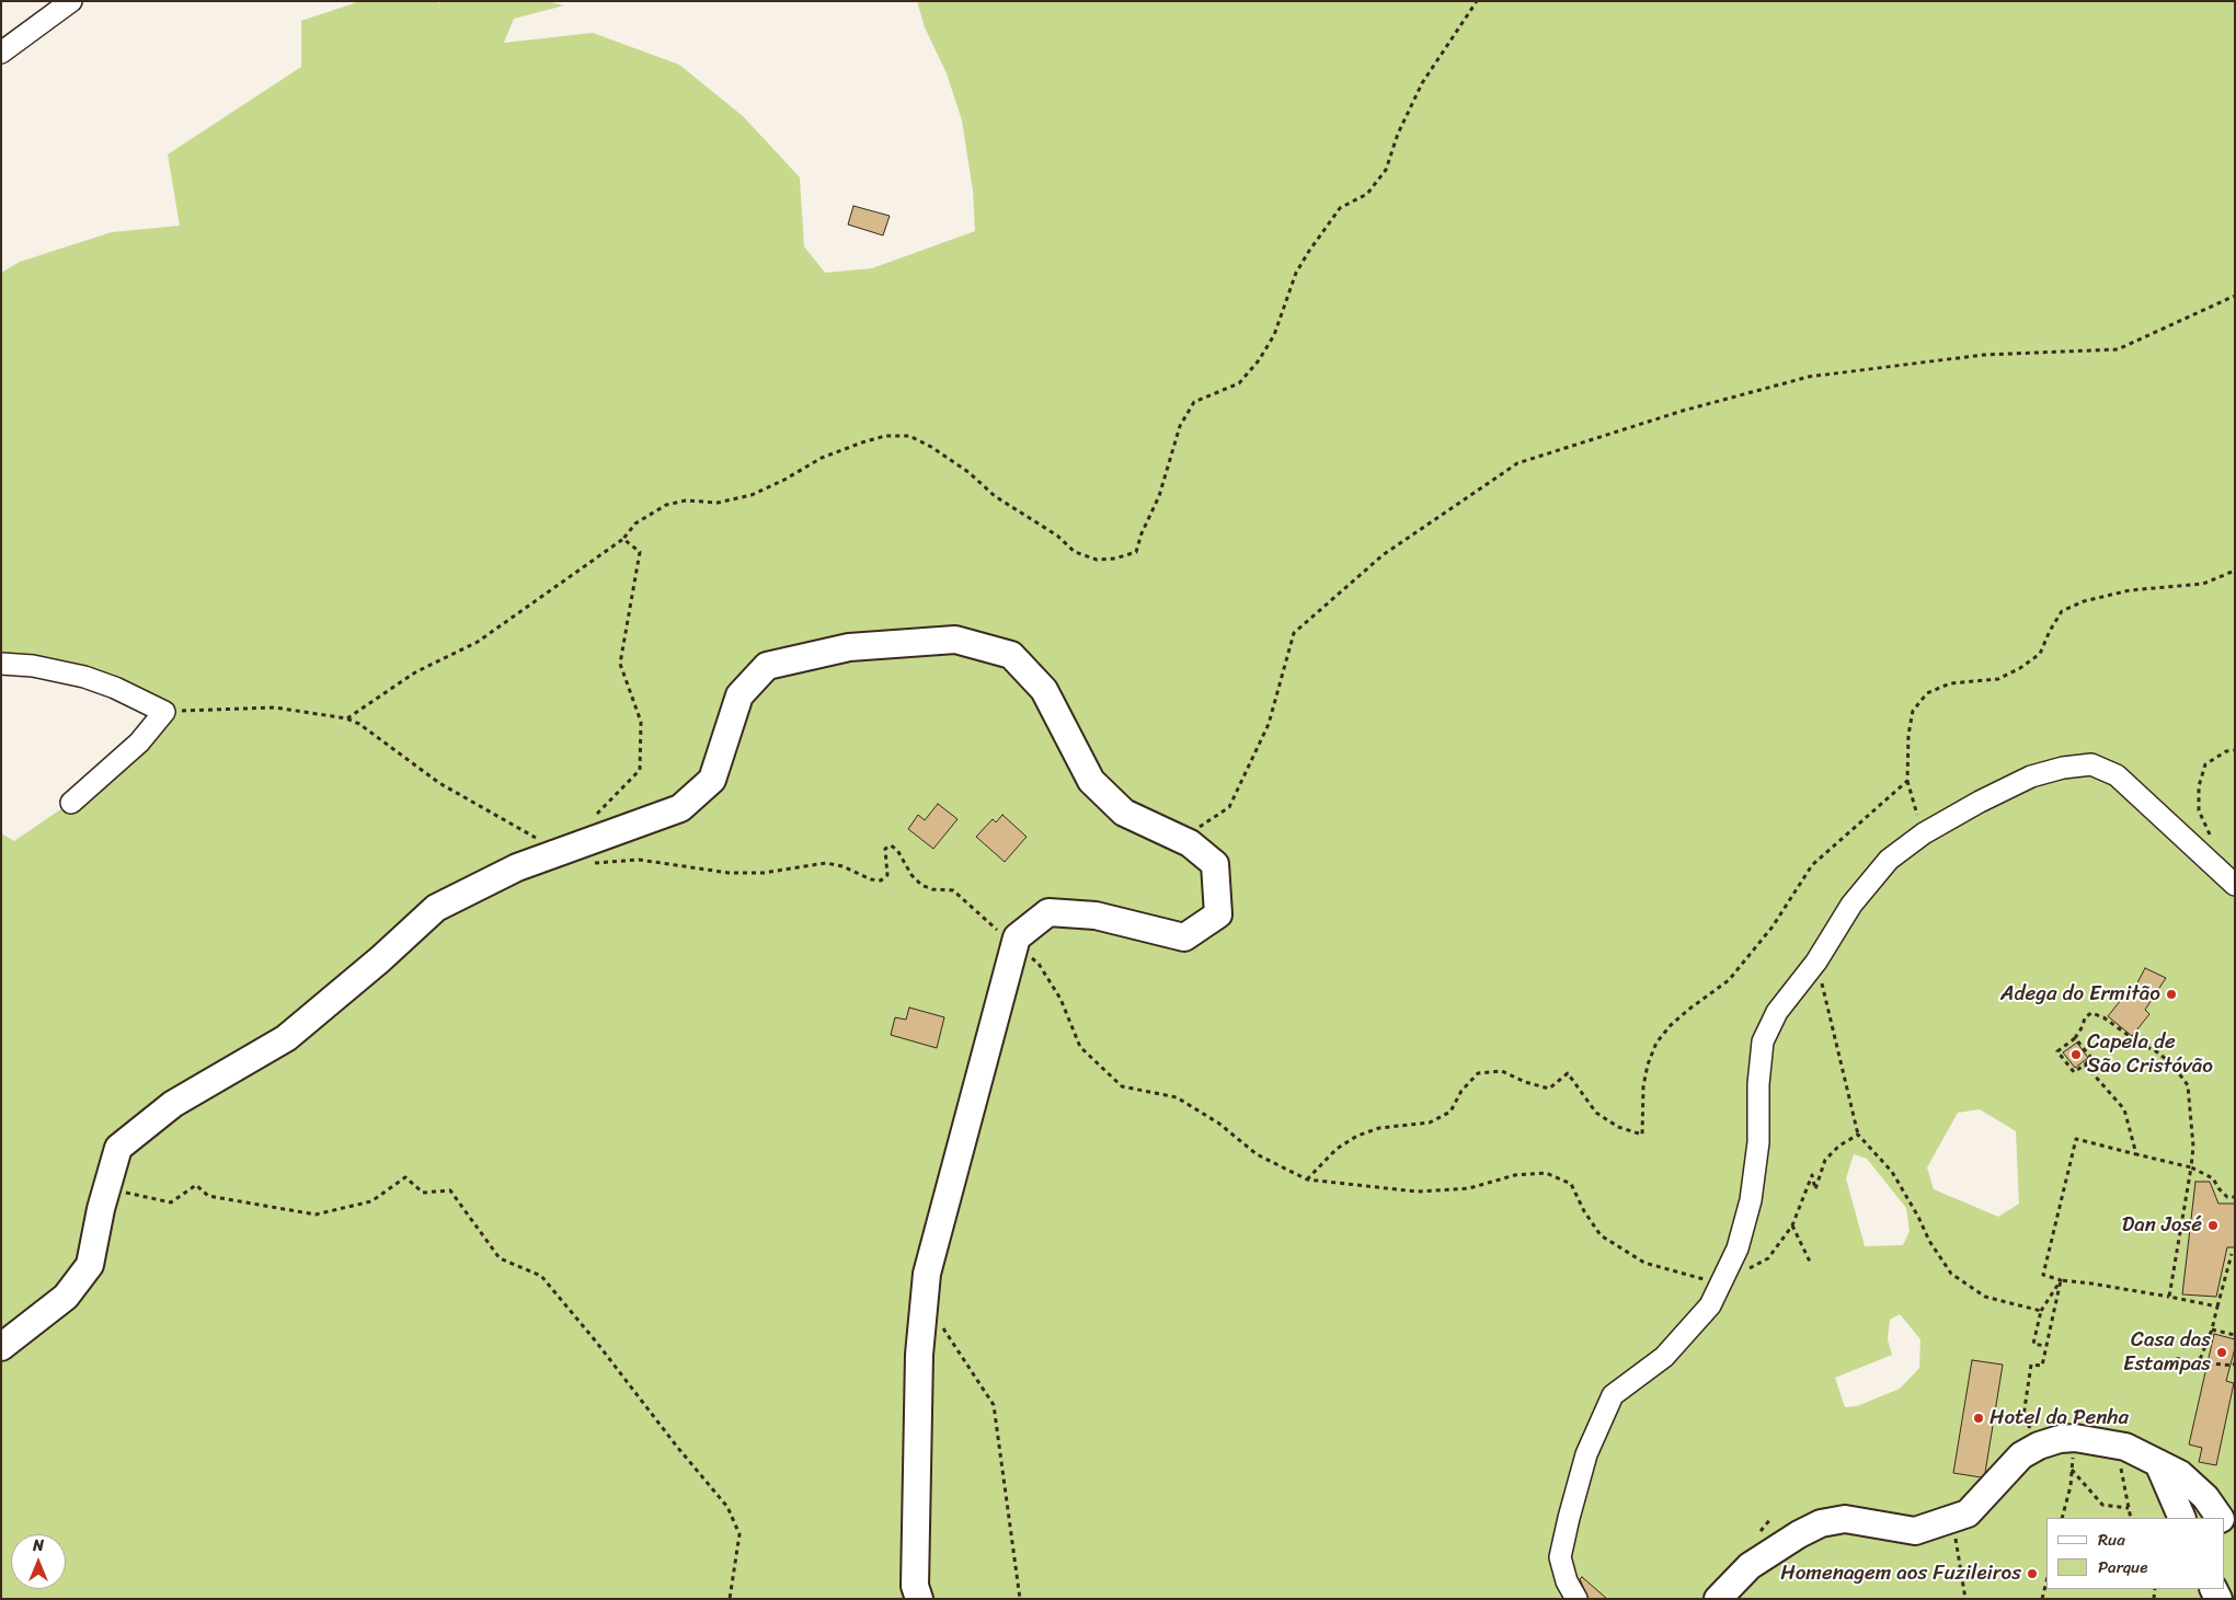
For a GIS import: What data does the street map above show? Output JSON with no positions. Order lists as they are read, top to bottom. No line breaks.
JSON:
{"places":["Adega do Ermitão","Capela de São Cristóvão","Dan José","Casa das Estampas","Hotel da Penha","Homenagem aos Fuzileiros"],"legend":["Rua","Parque"],"north":"top"}
